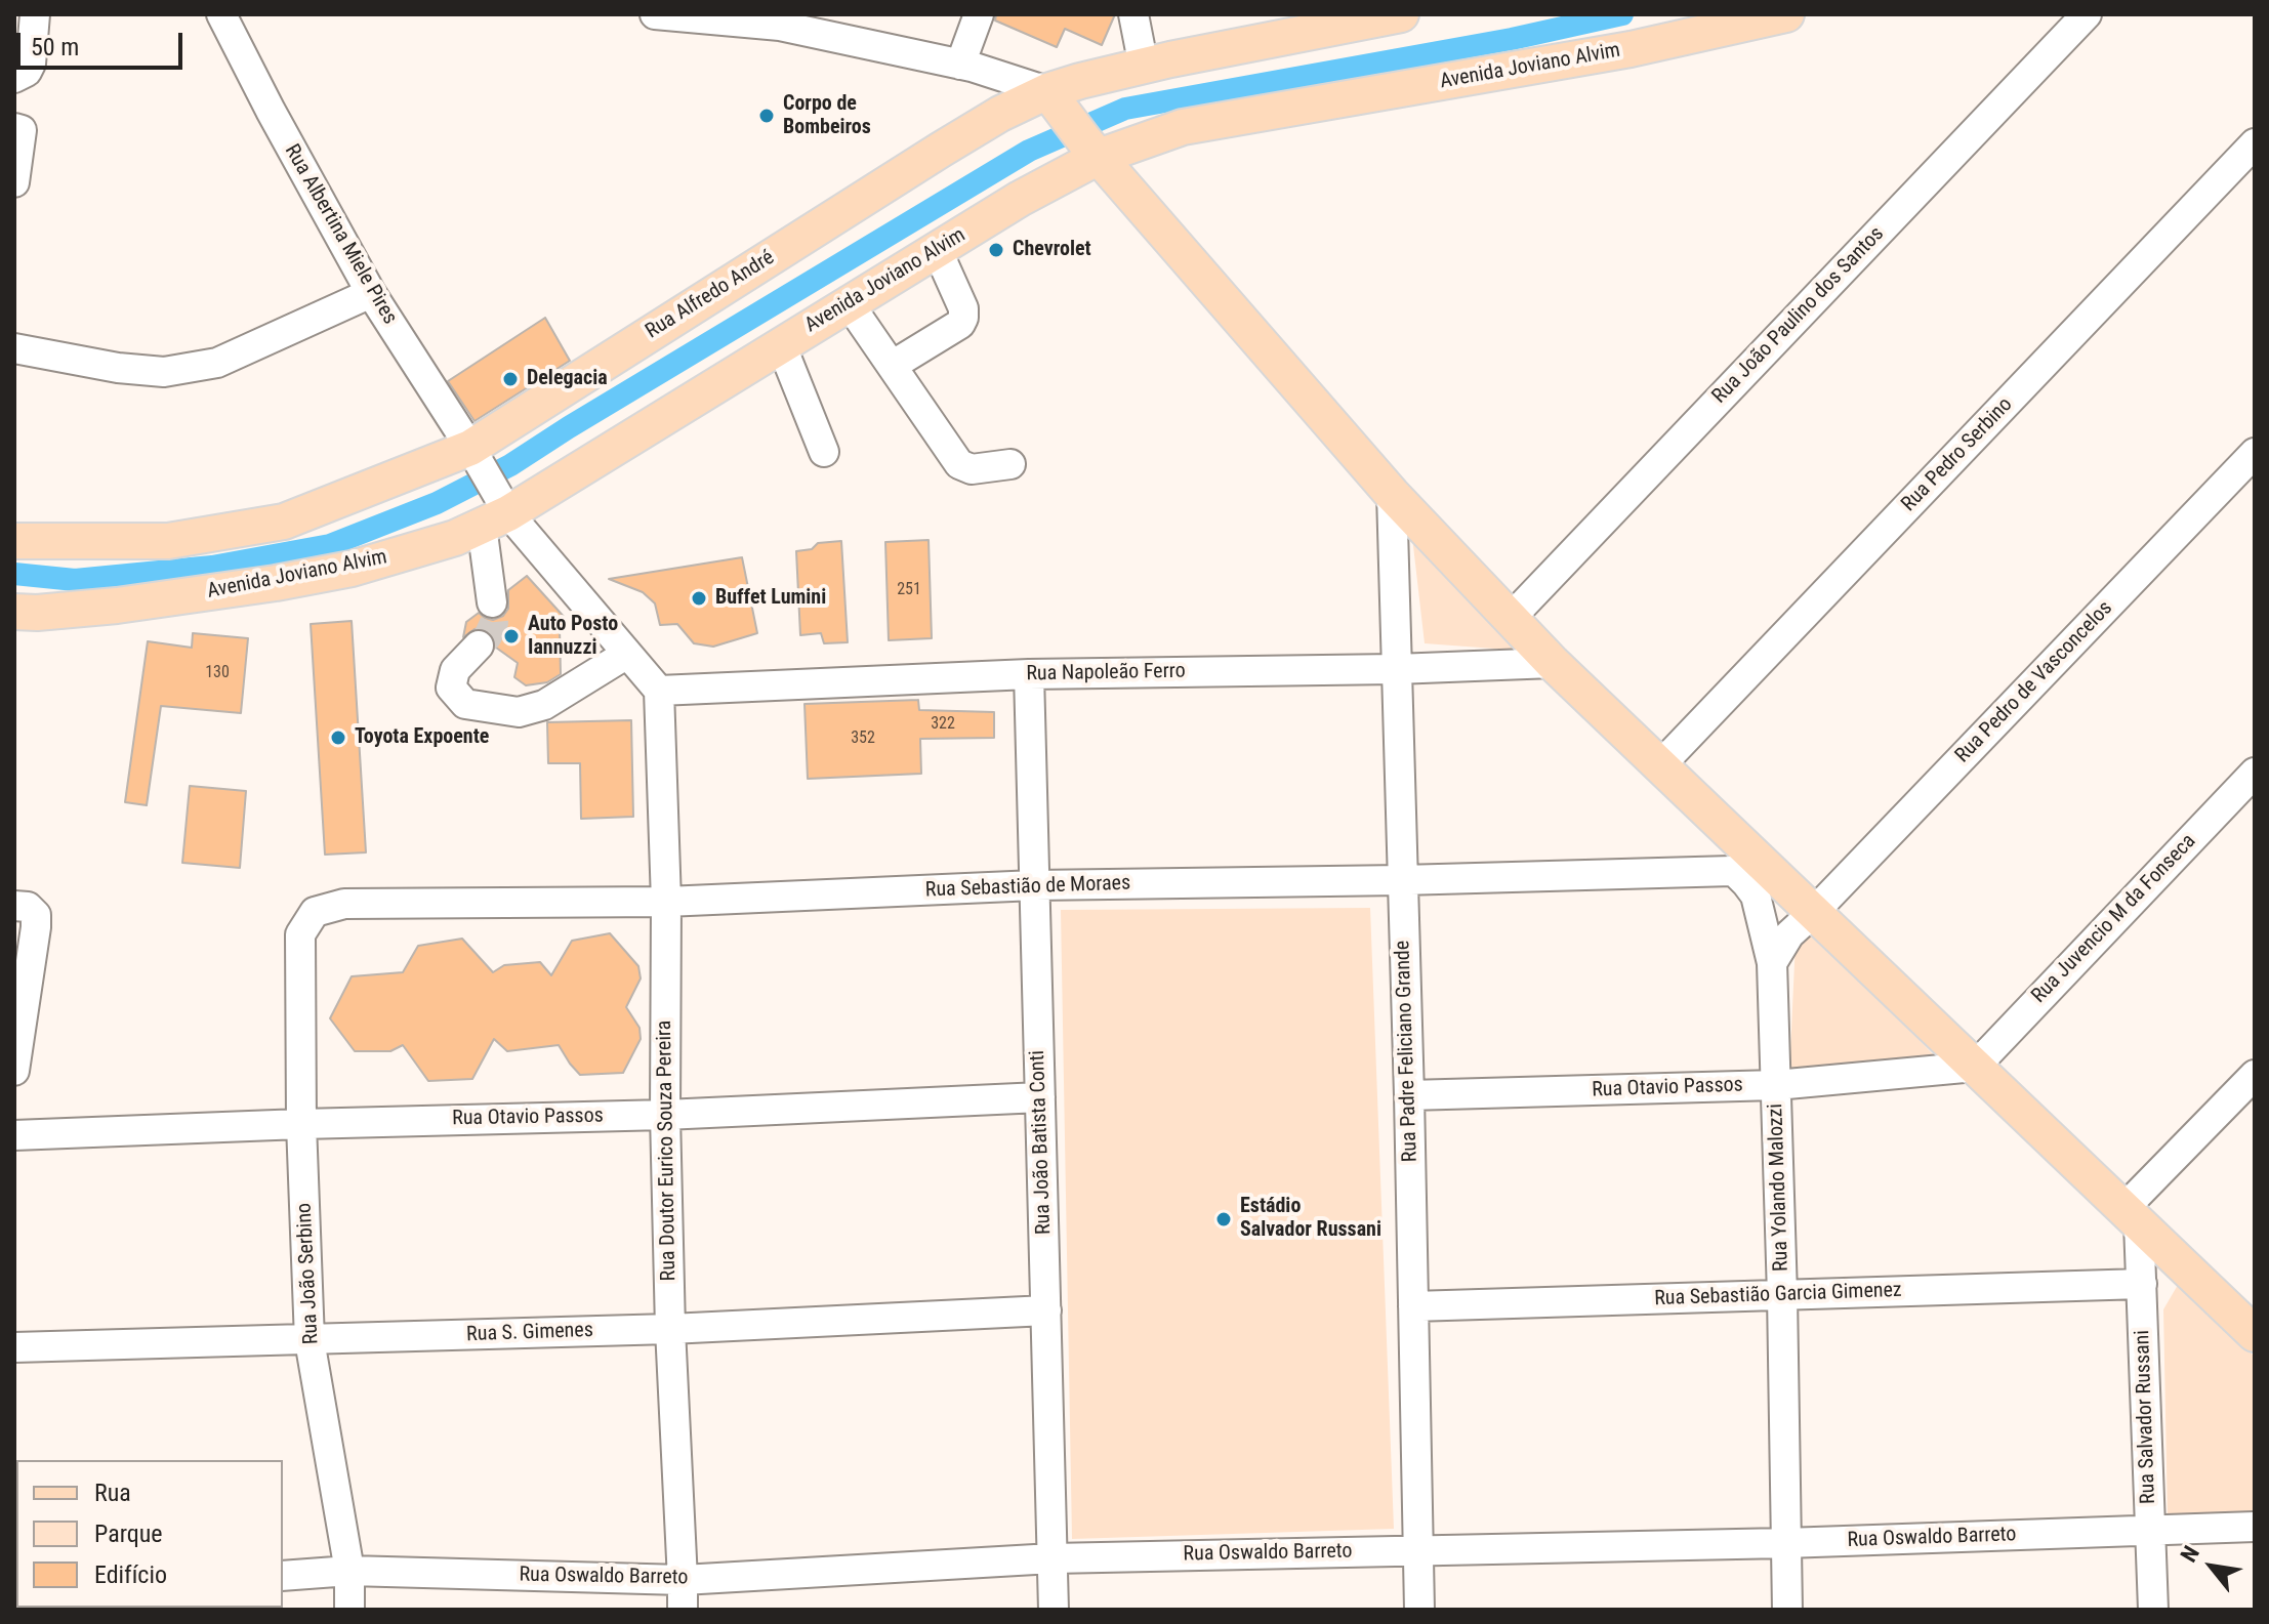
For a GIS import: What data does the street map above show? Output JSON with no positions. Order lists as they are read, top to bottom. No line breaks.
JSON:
{"streets":{"main road":["Avenida Joviano Alvim","Rua Alfredo André"],"street":["Rua Albertina Miele Pires","Rua João Paulino dos Santos","Rua Pedro Serbino","Rua Napoleão Ferro","Rua Pedro de Vasconcelos","Rua Sebastião de Moraes","Rua Juvencio M da Fonseca","Rua Padre Feliciano Grande","Rua Otavio Passos","Rua João Batista Conti","Rua Doutor Eurico Souza Pereira","Rua Yolando Malozzi","Rua João Serbino","Rua Sebastião Garcia Gimenez","Rua S. Gimenes","Rua Salvador Russani","Rua Oswaldo Barreto"]},"crossings":[["Avenida Joviano Alvim","Rua Albertina Miele Pires"],["Rua Albertina Miele Pires","Rua Alfredo André"],["Rua Napoleão Ferro","Rua Padre Feliciano Grande"],["Rua Napoleão Ferro","Rua João Batista Conti"],["Rua Napoleão Ferro","Rua Doutor Eurico Souza Pereira"],["Rua Sebastião de Moraes","Rua Padre Feliciano Grande"],["Rua Sebastião de Moraes","Rua João Batista Conti"],["Rua Sebastião de Moraes","Rua Doutor Eurico Souza Pereira"],["Rua Sebastião de Moraes","Rua Yolando Malozzi"],["Rua Sebastião de Moraes","Rua João Serbino"],["Rua Juvencio M da Fonseca","Rua Otavio Passos"],["Rua Padre Feliciano Grande","Rua Otavio Passos"],["Rua Padre Feliciano Grande","Rua Sebastião Garcia Gimenez"],["Rua Padre Feliciano Grande","Rua Oswaldo Barreto"],["Rua Otavio Passos","Rua João Batista Conti"],["Rua Otavio Passos","Rua Doutor Eurico Souza Pereira"],["Rua Otavio Passos","Rua Yolando Malozzi"],["Rua Otavio Passos","Rua João Serbino"],["Rua João Batista Conti","Rua S. Gimenes"],["Rua João Batista Conti","Rua Oswaldo Barreto"],["Rua Doutor Eurico Souza Pereira","Rua S. Gimenes"],["Rua Doutor Eurico Souza Pereira","Rua Oswaldo Barreto"],["Rua Yolando Malozzi","Rua Sebastião Garcia Gimenez"],["Rua Yolando Malozzi","Rua Oswaldo Barreto"],["Rua João Serbino","Rua S. Gimenes"],["Rua João Serbino","Rua Oswaldo Barreto"],["Rua Sebastião Garcia Gimenez","Rua Salvador Russani"],["Rua Salvador Russani","Rua Oswaldo Barreto"]],"places":["Corpo de Bombeiros","Chevrolet","Delegacia","Buffet Lumini","Auto Posto Iannuzzi","Toyota Expoente","Estádio Salvador Russani"],"house_numbers":["251","130","322","352"],"legend":["Rua","Parque","Edifício"],"scale_bar":"50 m","north":"top left"}
